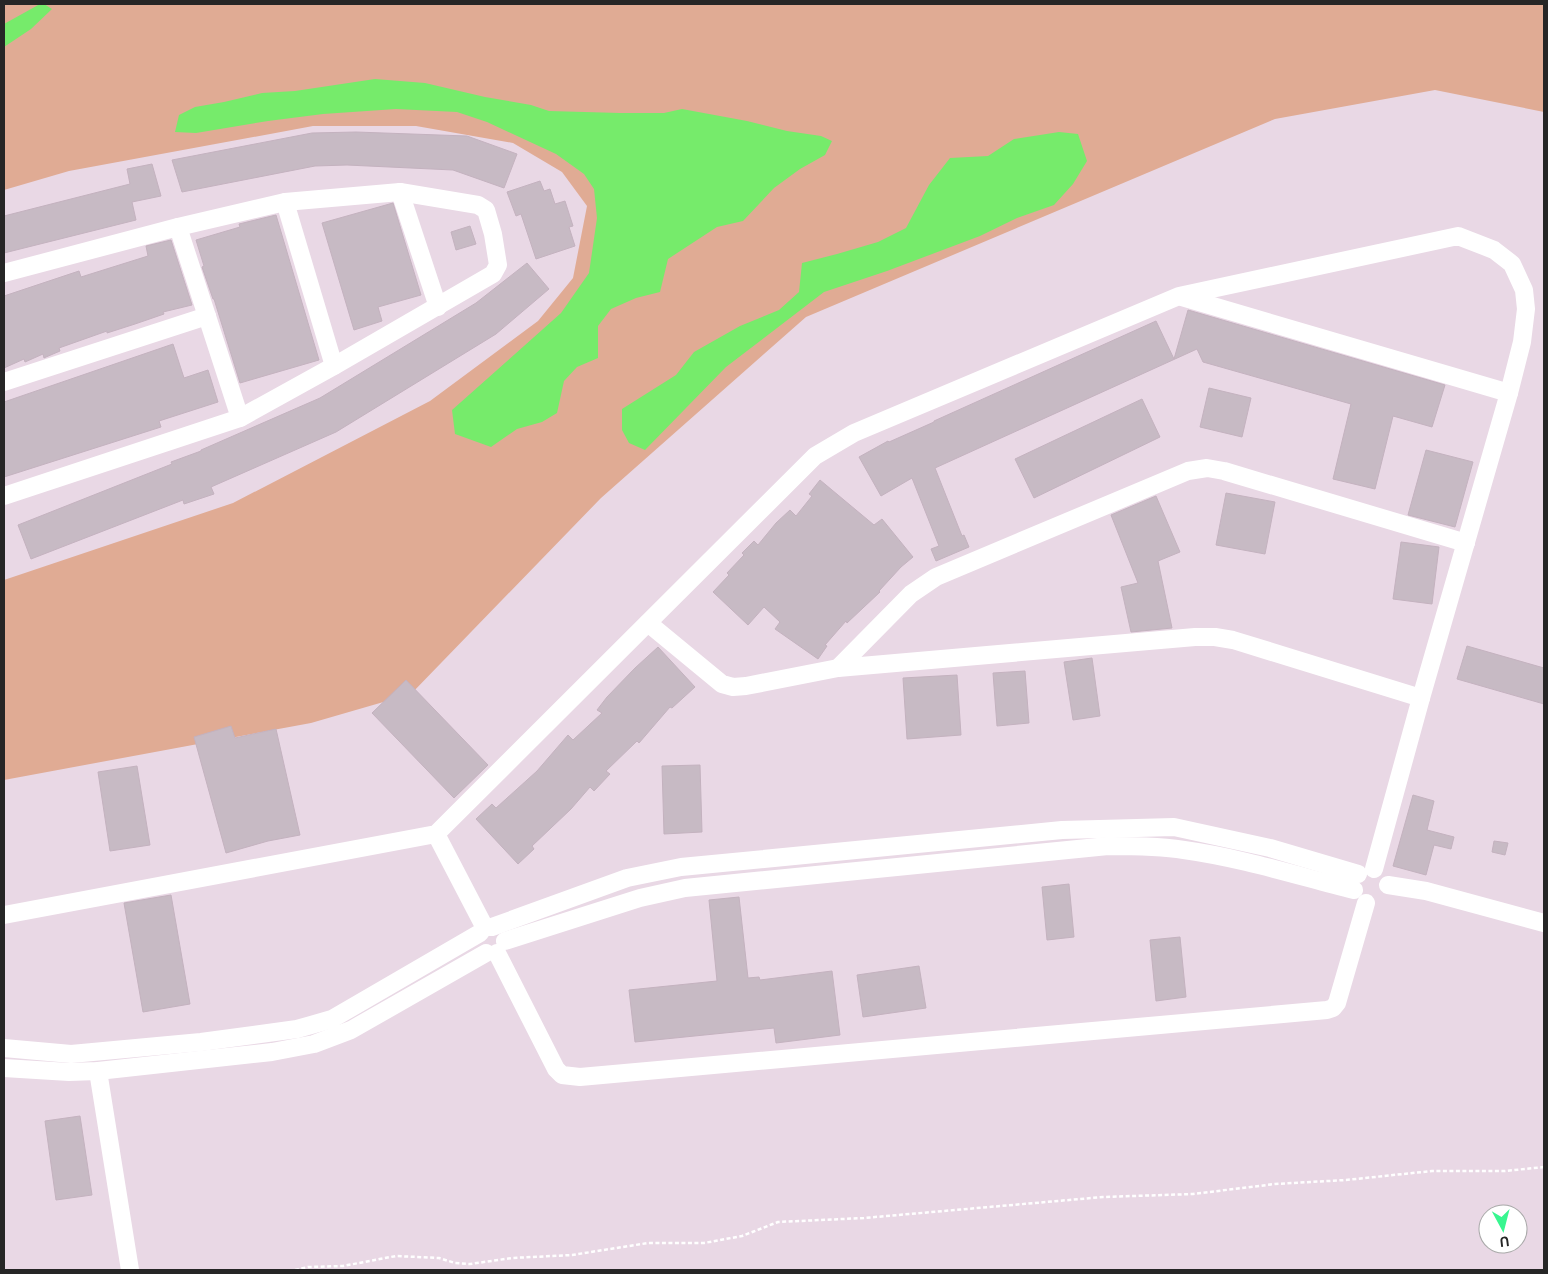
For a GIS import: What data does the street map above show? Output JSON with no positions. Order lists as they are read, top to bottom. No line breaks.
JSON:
{"north":"bottom"}
